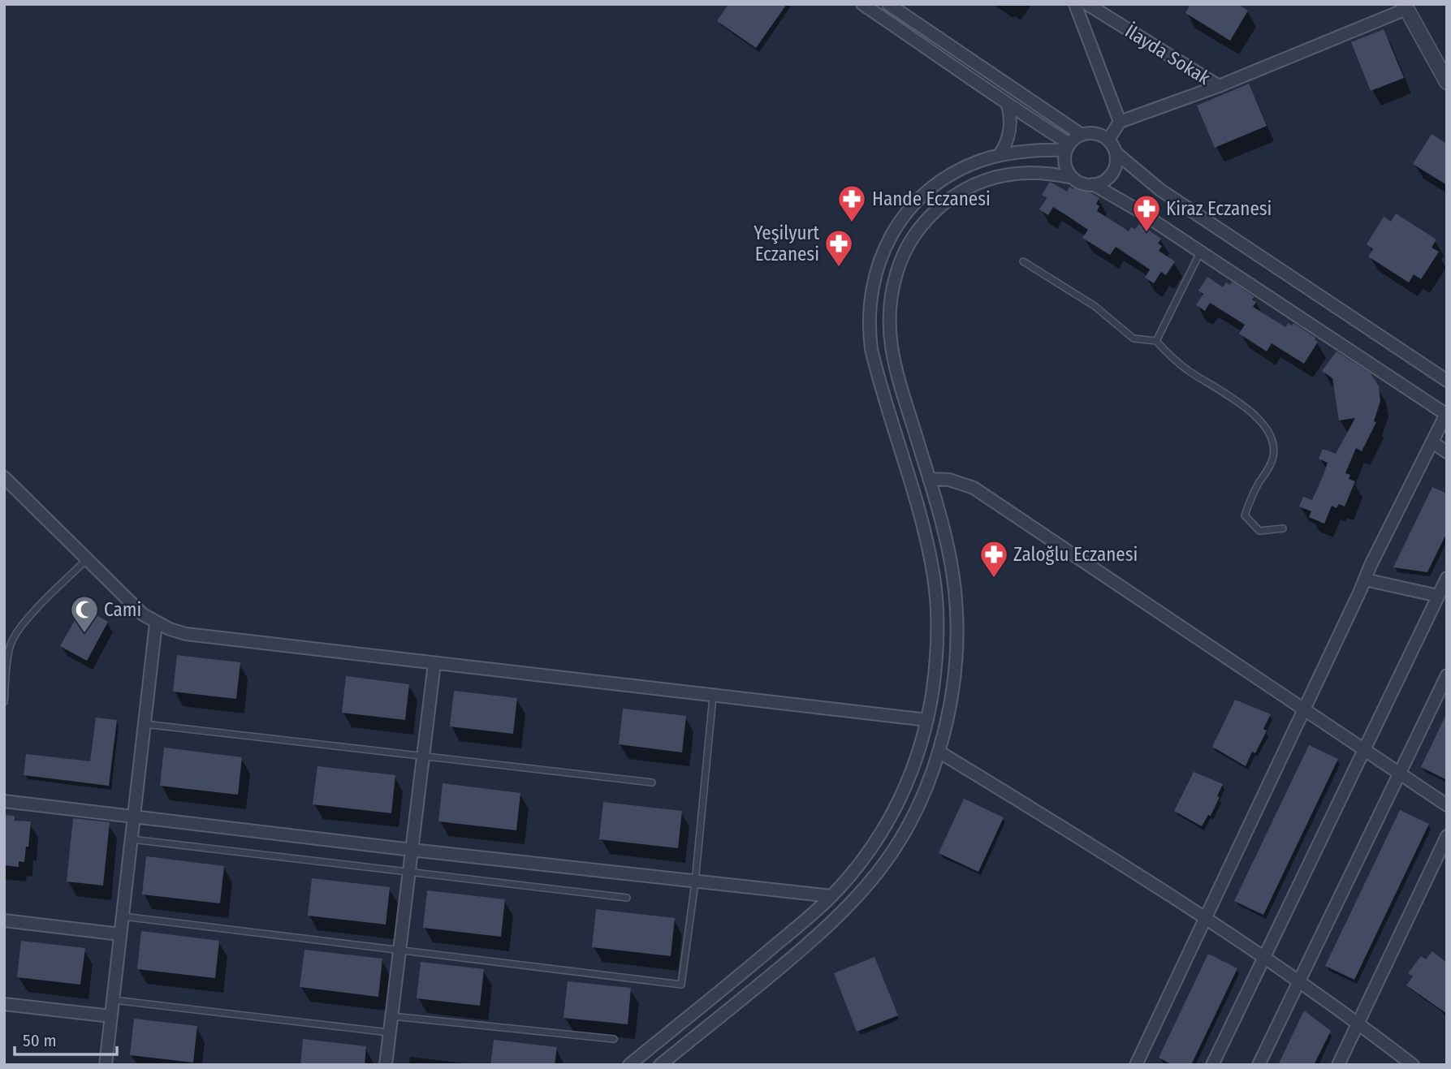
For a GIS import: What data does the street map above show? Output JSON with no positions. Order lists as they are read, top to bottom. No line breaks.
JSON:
{"streets":{"street":["İlayda Sokak"]},"places":{"pharmacy":["Hande Eczanesi","Kiraz Eczanesi","Yeşilyurt Eczanesi","Zaloğlu Eczanesi"],"mosque":["Cami"]},"scale_bar":"50 m"}
